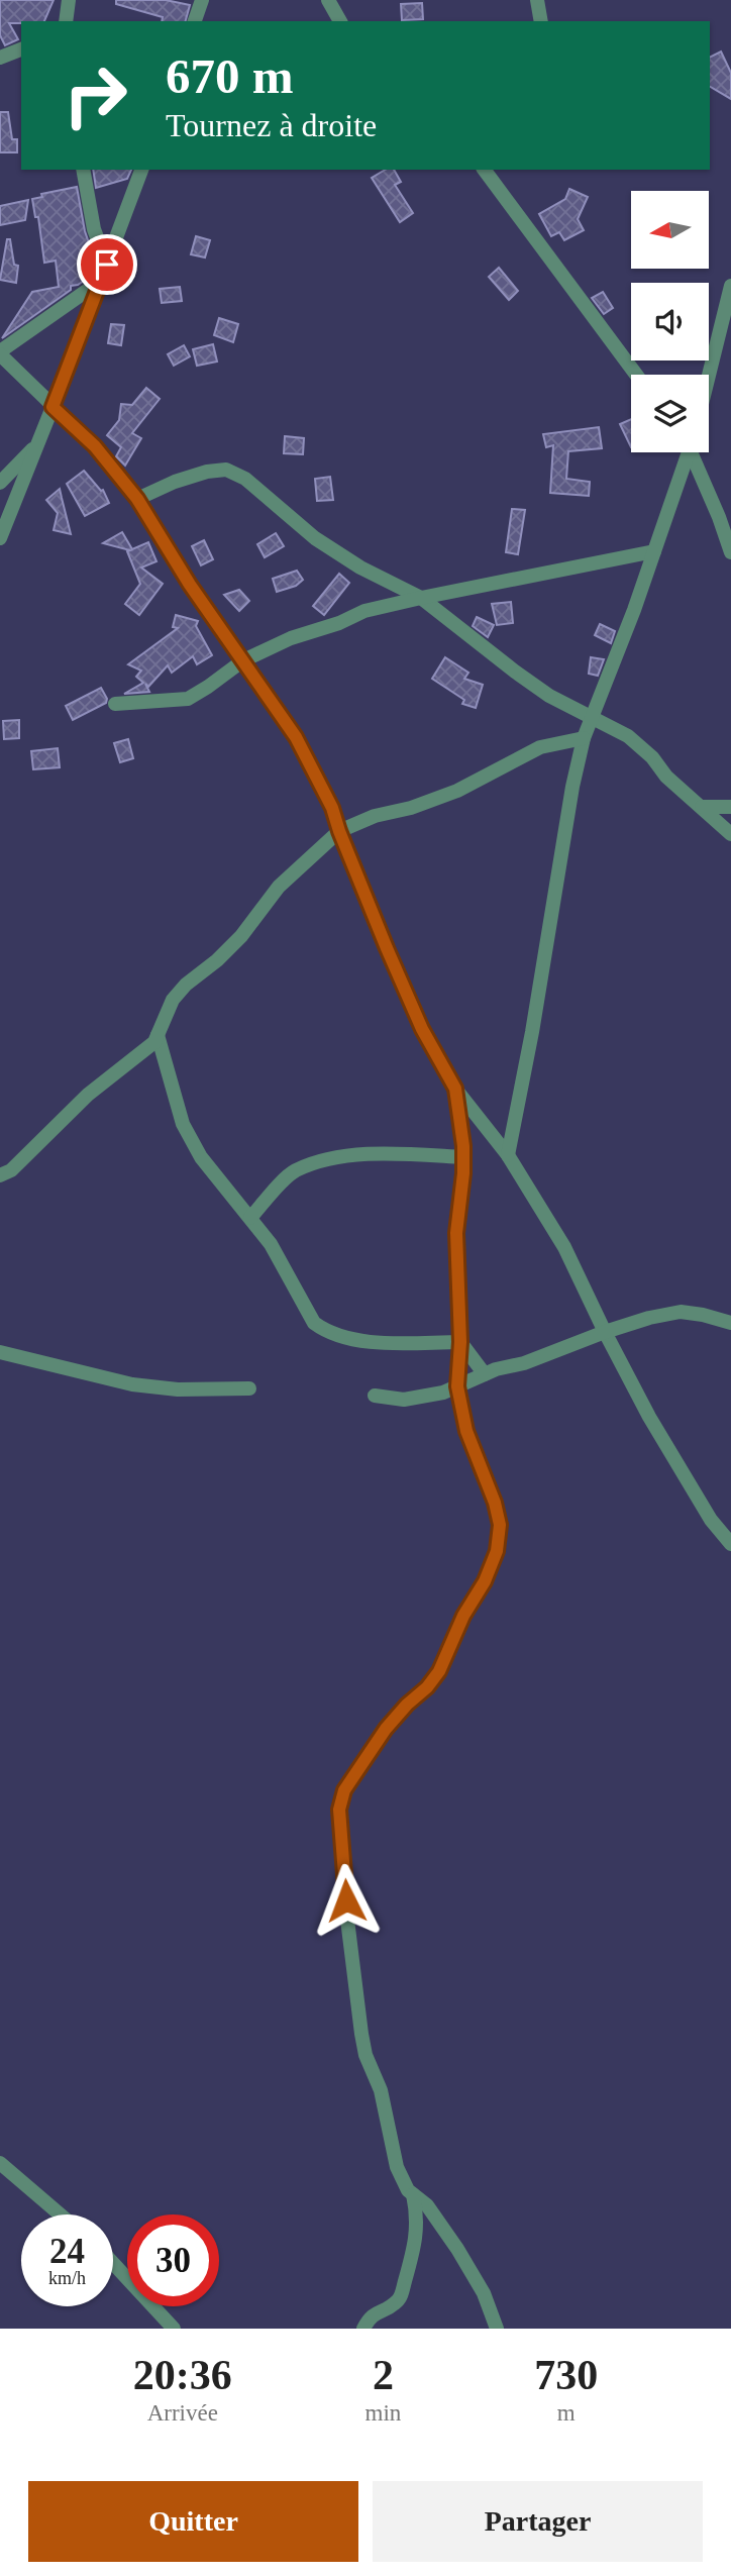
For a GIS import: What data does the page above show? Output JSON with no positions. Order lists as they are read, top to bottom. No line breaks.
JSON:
{"north":"left","page":{"turn":["670 m","Tournez à droite"],"speed":"24 km/h","limit":"30","eta":["20:36","Arrivée","2","min","730","m"],"buttons":["Quitter","Partager"]}}
